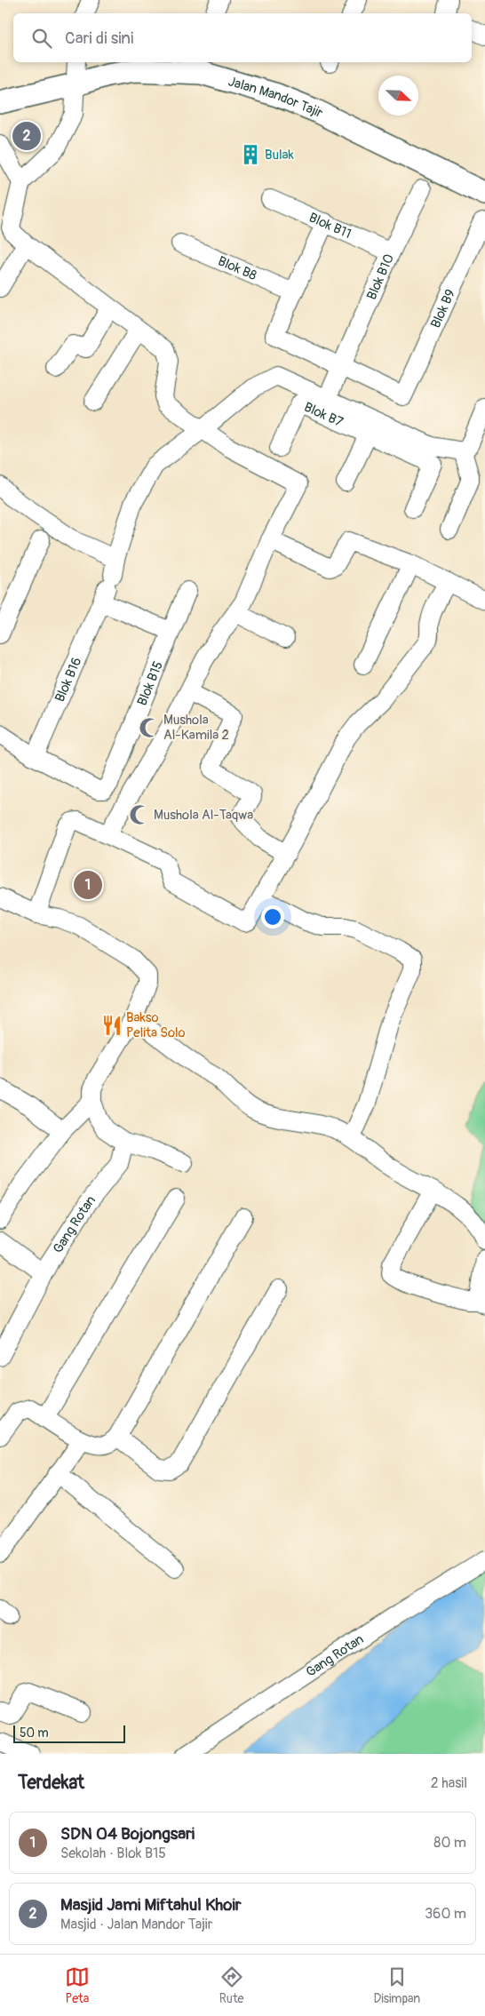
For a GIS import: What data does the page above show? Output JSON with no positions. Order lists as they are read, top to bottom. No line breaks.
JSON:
{"streets":{"street":["Jalan Mandor Tajir","Blok B11","Blok B8","Blok B10","Blok B9","Blok B7","Blok B16","Blok B15","Gang Rotan"]},"crossings":[["Blok B11","Blok B10"],["Blok B10","Blok B9"],["Blok B10","Blok B16"],["Blok B16","Blok B15"]],"places":{"building":["Bulak"],"mosque":["Mushola Al-Kamila 2","Mushola Al-Taqwa"],"restaurant":["Bakso Pelita Solo"]},"scale_bar":"50 m","north":"bottom right","page":{"search":"Cari di sini","pins":["2","1"],"scale":"50 m","heading":["Terdekat","2 hasil"],"list":[{"mark":"1","name":"SDN 04 Bojongsari","note":"Sekolah · Blok B15","value":"80 m"},{"mark":"2","name":"Masjid Jami Miftahul Khoir","note":"Masjid · Jalan Mandor Tajir","value":"360 m"}],"nav":["Peta","Rute","Disimpan"]}}
